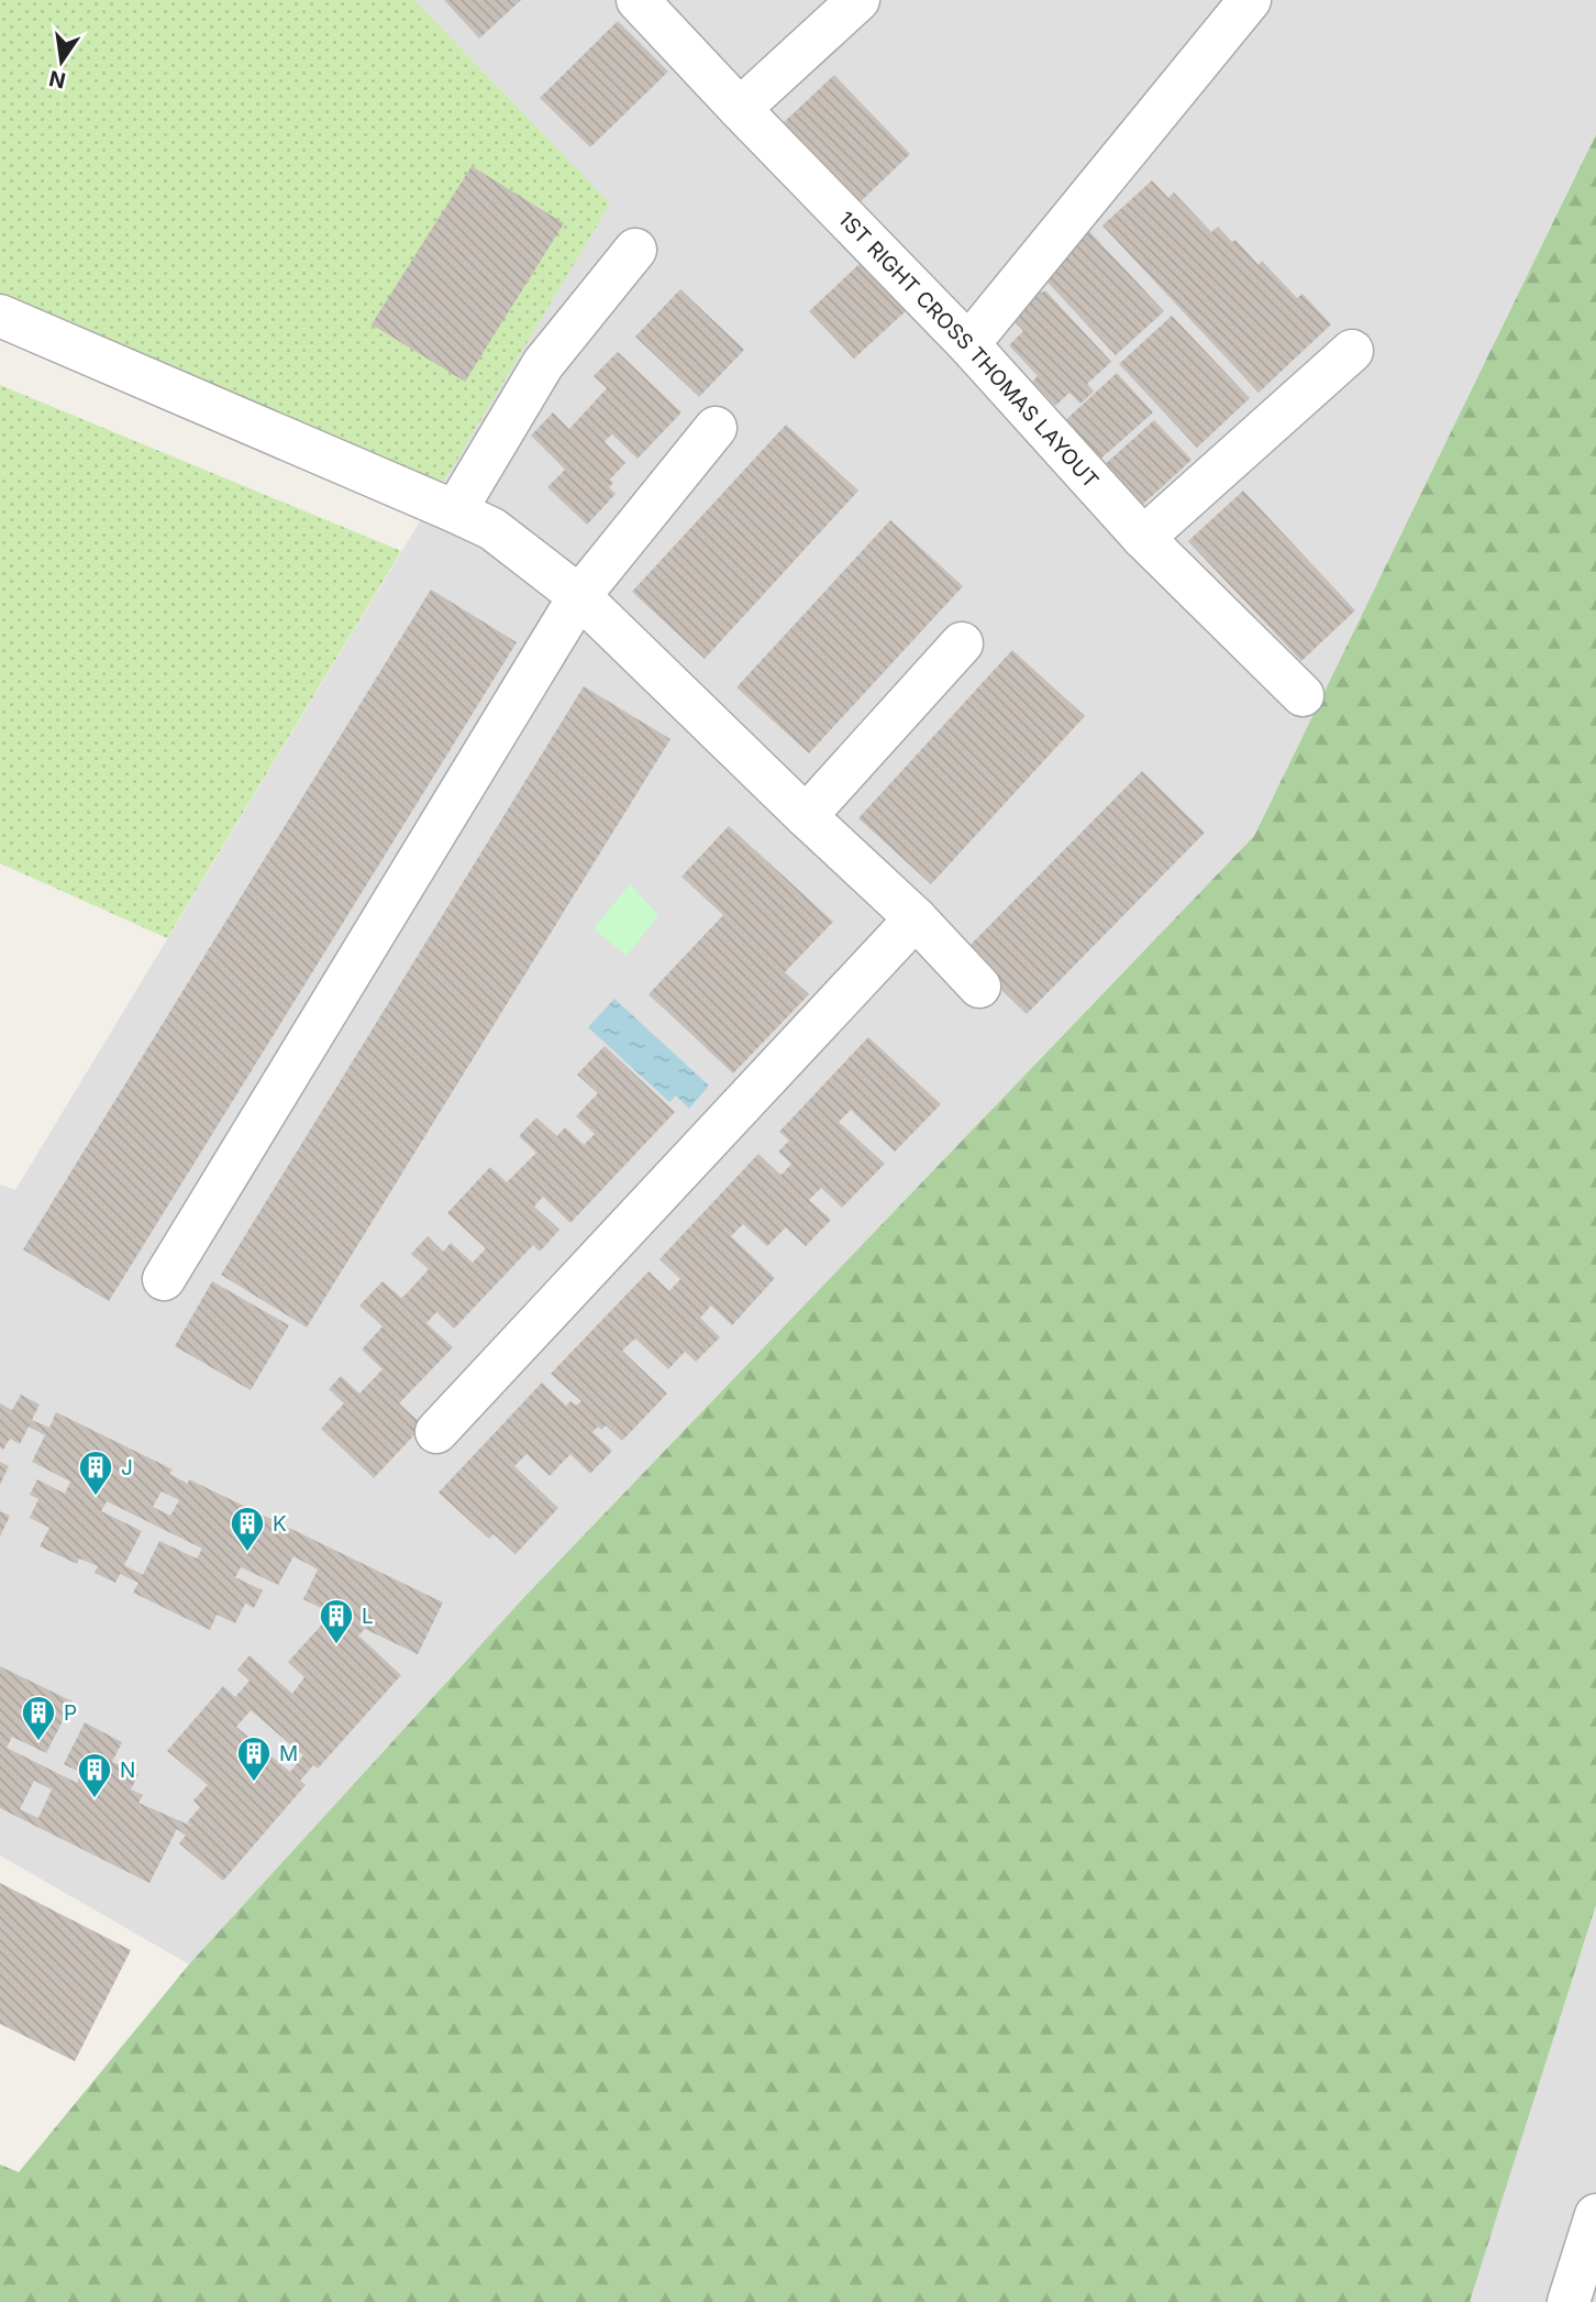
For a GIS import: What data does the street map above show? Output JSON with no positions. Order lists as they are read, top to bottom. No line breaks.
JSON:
{"streets":{"street":["1ST RIGHT CROSS THOMAS LAYOUT"]},"places":{"building":["J","K","L","P","M","N"]},"north":"bottom"}
